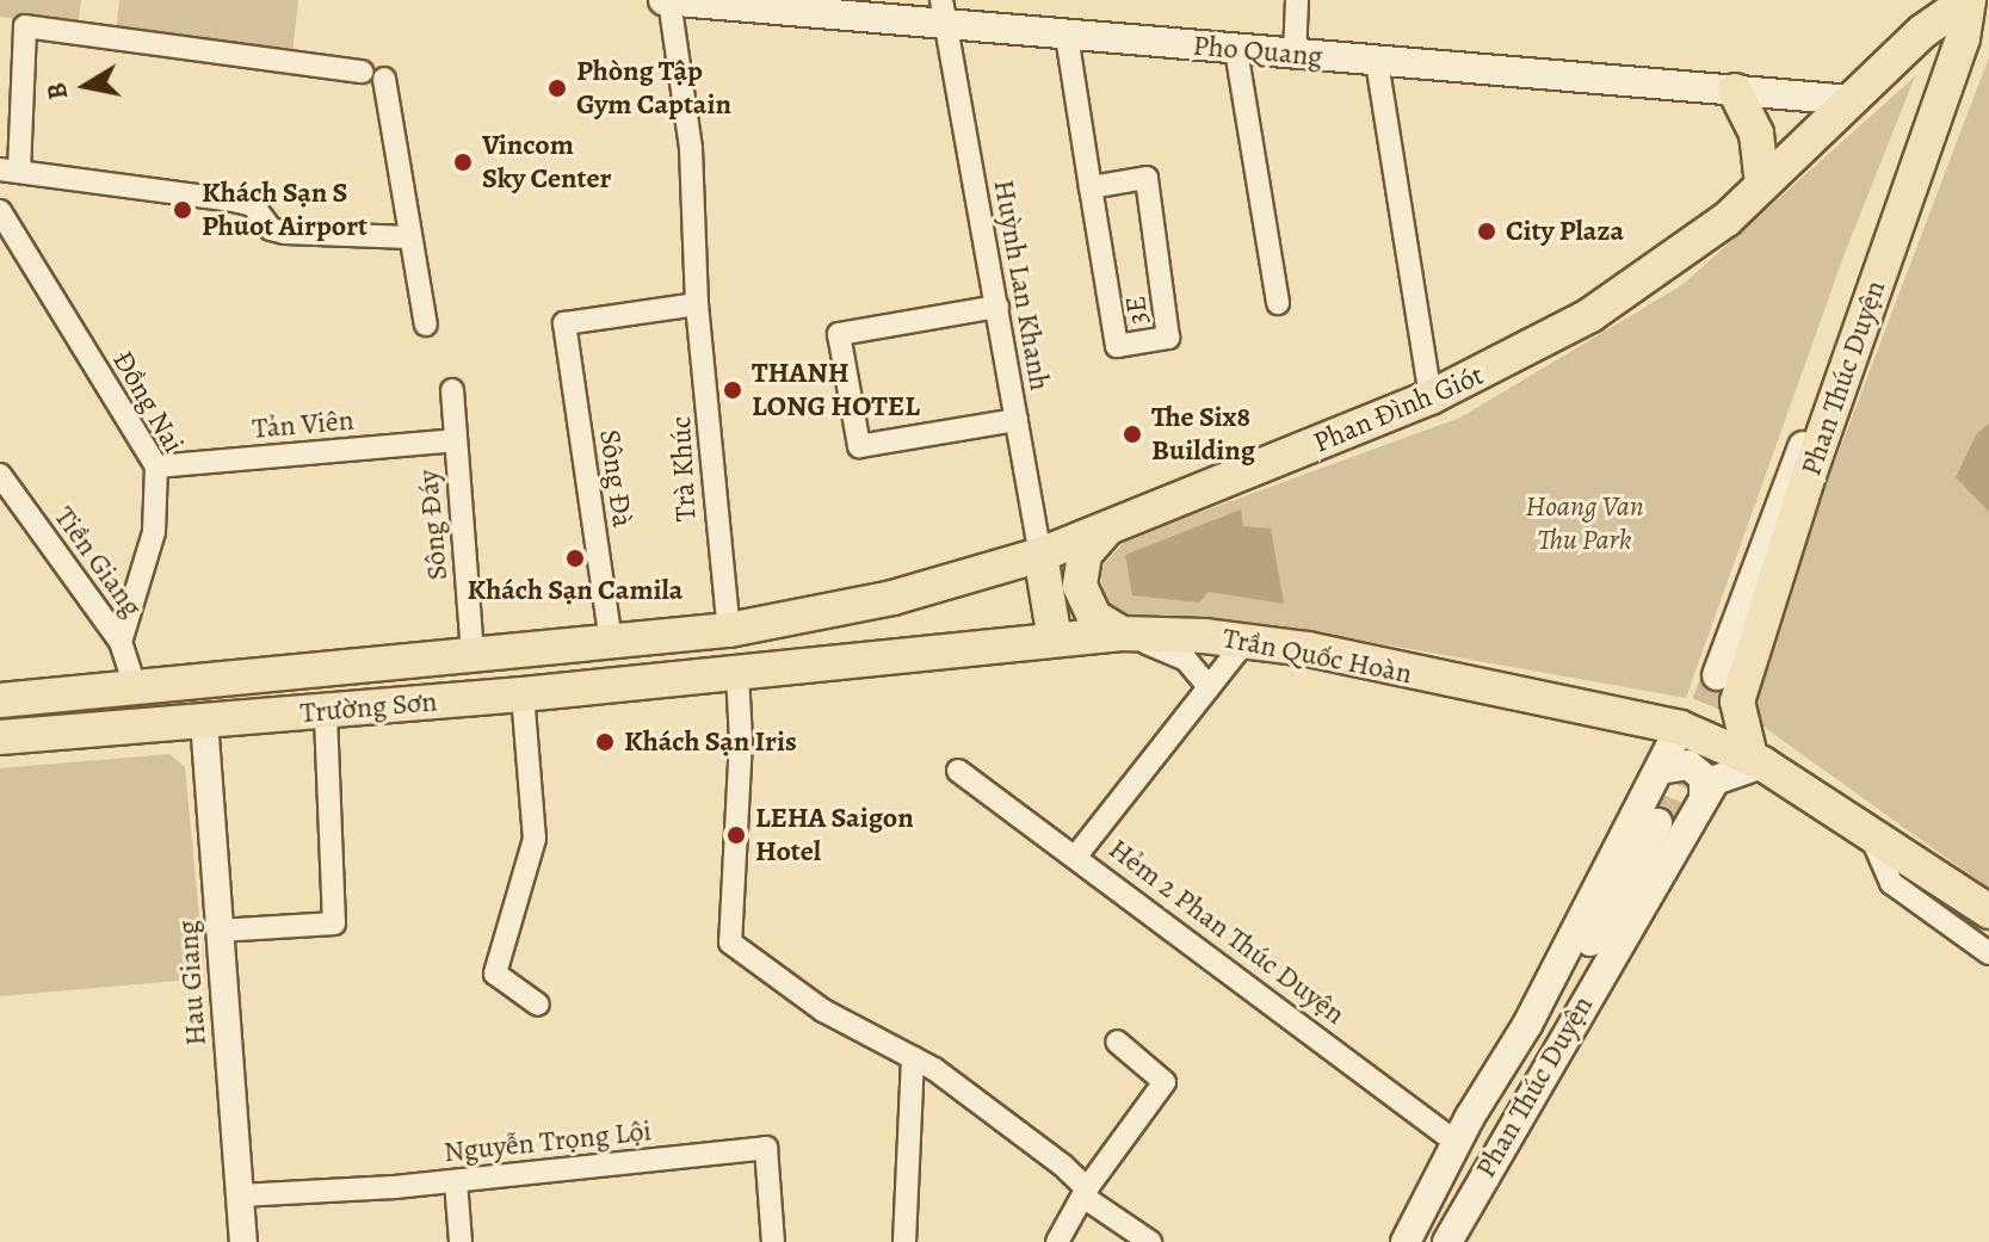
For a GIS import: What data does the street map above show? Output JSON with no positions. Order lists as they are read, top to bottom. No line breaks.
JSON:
{"streets":{"main road":["Pho Quang","Phan Thúc Duyện","Phan Đình Giót","Trần Quốc Hoàn","Trường Sơn"],"street":["Huỳnh Lan Khanh","3E","Đồng Nai","Tản Viên","Trà Khúc","Sông Đà","Sông Đáy","Tiền Giang","Hẻm 2 Phan Thúc Duyện","Hau Giang","Nguyễn Trọng Lội"]},"crossings":[["Pho Quang","Huỳnh Lan Khanh"],["Pho Quang","3E"],["Pho Quang","Phan Đình Giót"],["Pho Quang","Trà Khúc"],["Huỳnh Lan Khanh","Phan Đình Giót"],["Phan Thúc Duyện","Phan Đình Giót"],["Phan Thúc Duyện","Trần Quốc Hoàn"],["Phan Thúc Duyện","Hẻm 2 Phan Thúc Duyện"],["Đồng Nai","Tản Viên"],["Đồng Nai","Tiền Giang"],["Phan Đình Giót","Trà Khúc"],["Phan Đình Giót","Trường Sơn"],["Tản Viên","Sông Đáy"],["Trà Khúc","Sông Đà"],["Trà Khúc","Trường Sơn"],["Sông Đà","Trường Sơn"],["Sông Đáy","Trường Sơn"],["Tiền Giang","Trường Sơn"],["Trần Quốc Hoàn","Trường Sơn"],["Trường Sơn","Hau Giang"],["Hau Giang","Nguyễn Trọng Lội"]],"parks":["Hoang Van Thu Park"],"places":["Phòng Tập Gym Captain","Vincom Sky Center","Khách Sạn S Phuot Airport","City Plaza","THANH LONG HOTEL","The Six8 Building","Khách Sạn Camila","Khách Sạn Iris","LEHA Saigon Hotel"],"north":"left"}
